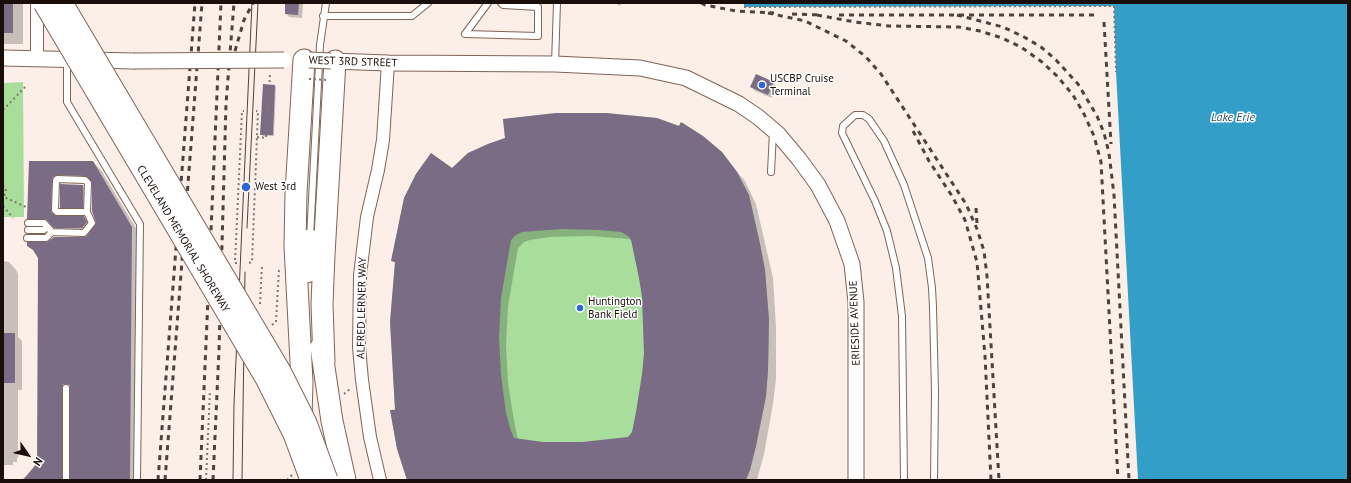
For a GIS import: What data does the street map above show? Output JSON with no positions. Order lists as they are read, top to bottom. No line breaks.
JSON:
{"streets":{"highway":["CLEVELAND MEMORIAL SHOREWAY"],"street":["WEST 3RD STREET","ALFRED LERNER WAY","ERIESIDE AVENUE"]},"crossings":[["WEST 3RD STREET","ALFRED LERNER WAY"],["WEST 3RD STREET","ERIESIDE AVENUE"]],"water":["Lake Erie"],"places":["USCBP Cruise Terminal","West 3rd","Huntington Bank Field"],"north":"bottom right"}
